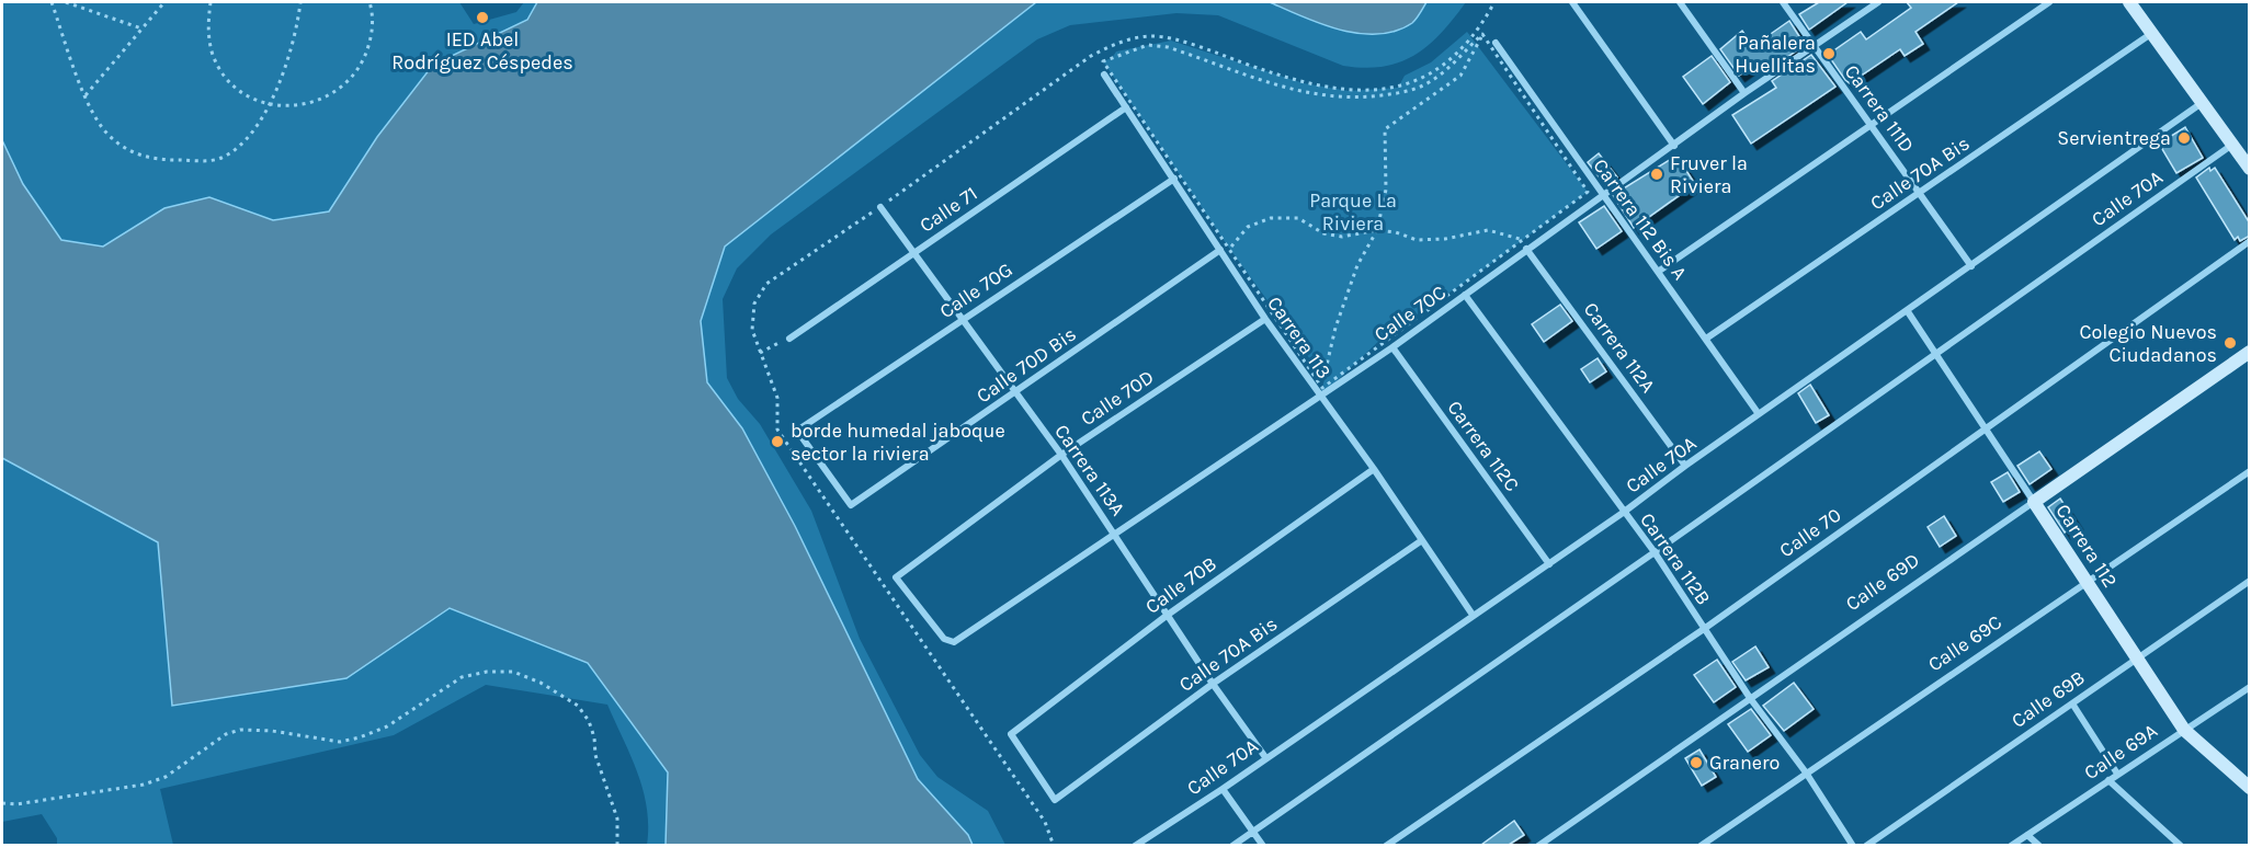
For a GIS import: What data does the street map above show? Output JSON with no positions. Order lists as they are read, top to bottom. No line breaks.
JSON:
{"streets":{"street":["Carrera 111D","Calle 70A Bis","Calle 70A","Calle 71","Carrera 112 Bis A","Calle 70G","Calle 70C","Carrera 113","Carrera 112A","Calle 70D Bis","Calle 70D","Carrera 112C","Carrera 113A","Calle 70","Carrera 112","Carrera 112B","Calle 69D","Calle 70B","Calle 69C","Calle 69B","Calle 69A"]},"crossings":[["Carrera 111D","Calle 70A Bis"],["Carrera 111D","Calle 70A"],["Carrera 111D","Calle 70C"],["Calle 70A Bis","Carrera 112 Bis A"],["Calle 70A Bis","Carrera 113"],["Calle 70A Bis","Carrera 113A"],["Calle 70A Bis","Calle 70B"],["Calle 70A","Carrera 112 Bis A"],["Calle 70A","Carrera 113"],["Calle 70A","Carrera 112A"],["Calle 70A","Carrera 112C"],["Calle 70A","Carrera 113A"],["Calle 70A","Carrera 112"],["Calle 70A","Carrera 112B"],["Calle 71","Carrera 113"],["Calle 71","Carrera 113A"],["Carrera 112 Bis A","Calle 70C"],["Calle 70G","Carrera 113"],["Calle 70G","Calle 70D Bis"],["Calle 70G","Carrera 113A"],["Calle 70C","Carrera 113"],["Calle 70C","Carrera 112A"],["Calle 70C","Calle 70D"],["Calle 70C","Carrera 112C"],["Calle 70C","Carrera 113A"],["Calle 70C","Carrera 112B"],["Carrera 113","Calle 70D Bis"],["Carrera 113","Calle 70D"],["Carrera 113","Calle 70B"],["Calle 70D Bis","Carrera 113A"],["Calle 70D","Carrera 113A"],["Carrera 113A","Calle 70B"],["Calle 70","Carrera 112"],["Calle 70","Carrera 112B"],["Carrera 112","Calle 69D"],["Carrera 112","Calle 69C"],["Carrera 112","Calle 69B"],["Carrera 112","Calle 69A"],["Carrera 112B","Calle 69D"],["Carrera 112B","Calle 69C"]],"parks":["Parque La Riviera"],"places":["IED Abel Rodríguez Céspedes","Pañalera Huellitas","Servientrega","Fruver la Riviera","Colegio Nuevos Ciudadanos","borde humedal jaboque sector la riviera","Granero"]}
